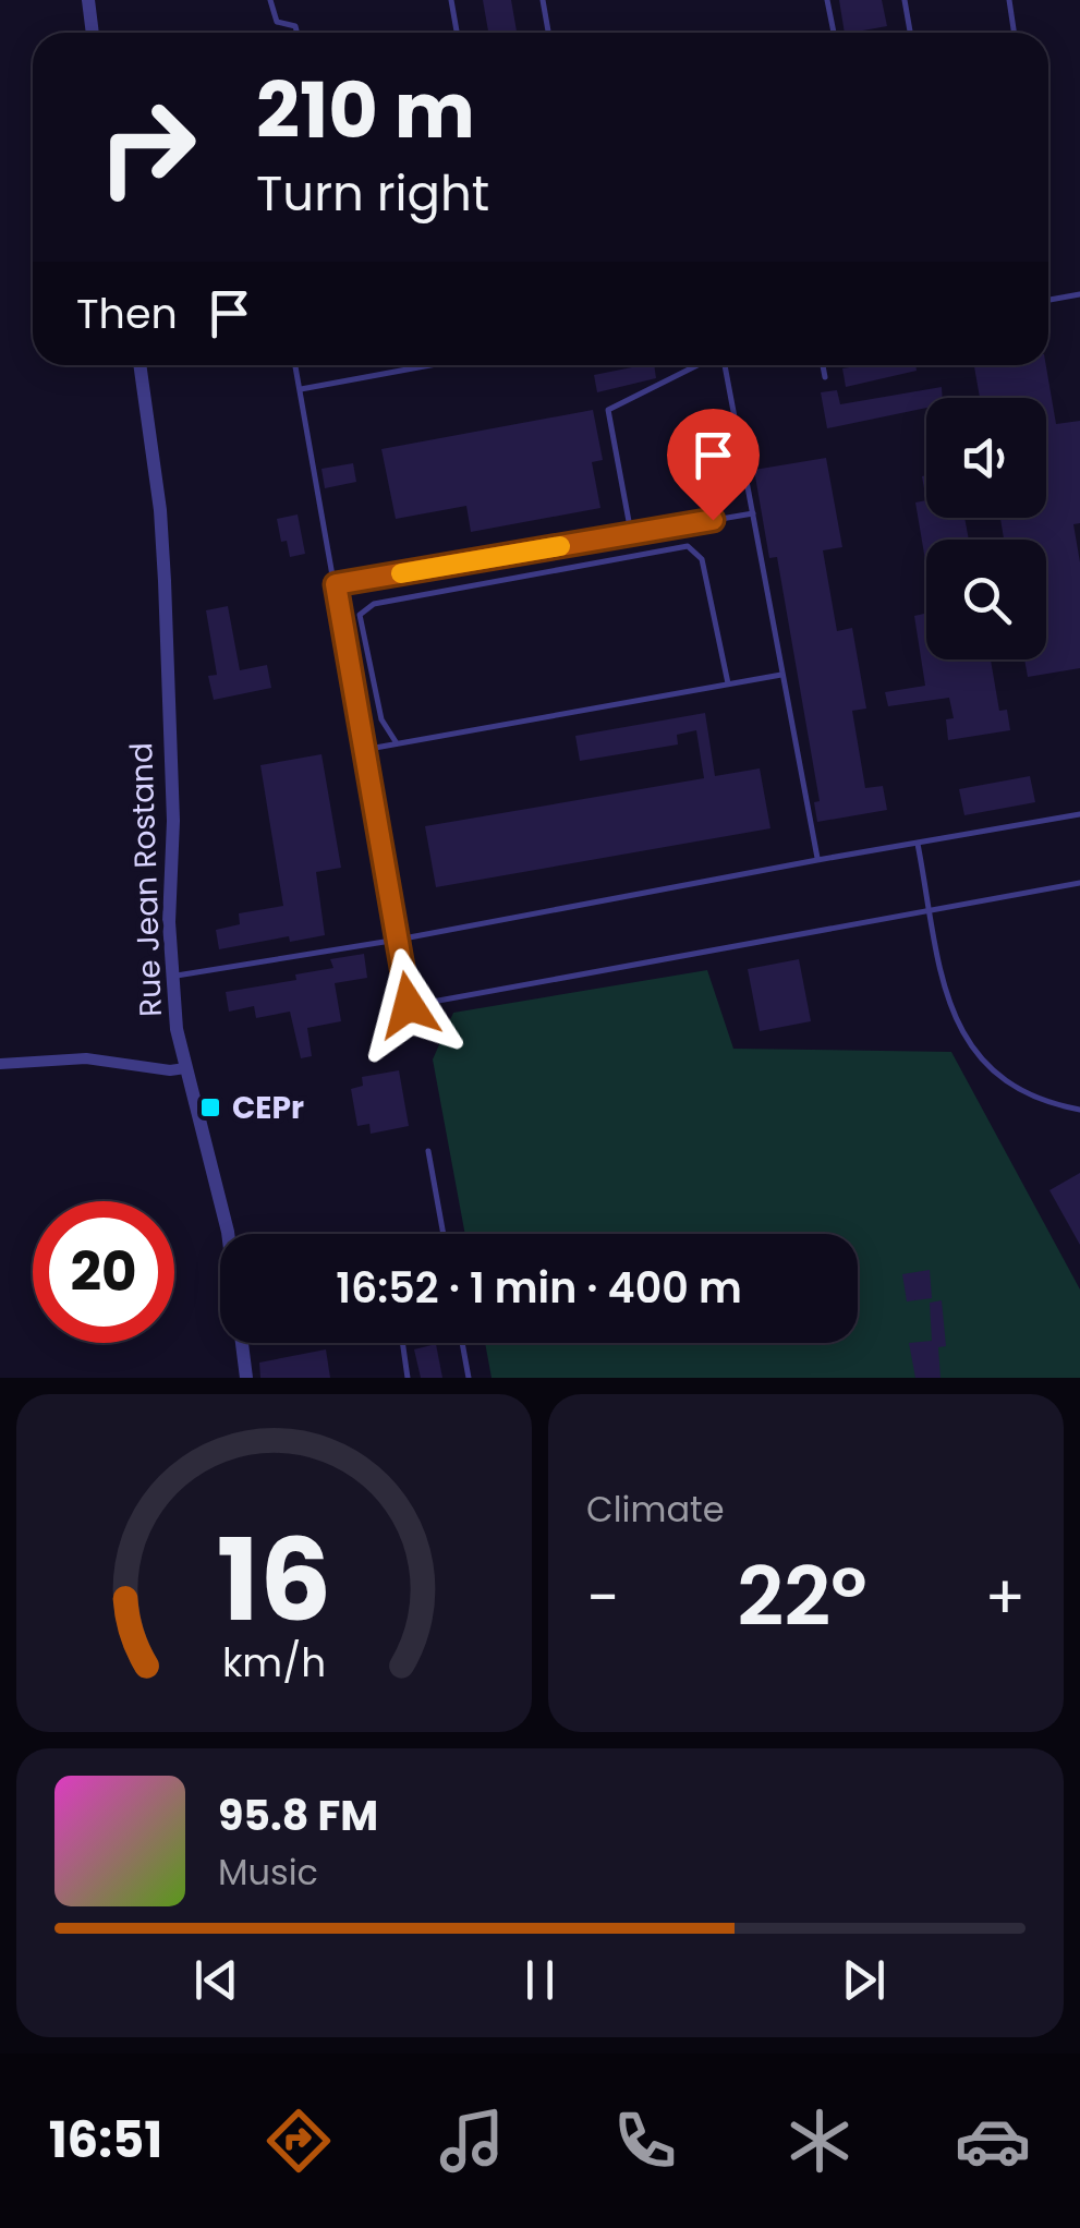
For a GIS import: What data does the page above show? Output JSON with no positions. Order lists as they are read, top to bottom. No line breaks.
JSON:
{"streets":{"street":["Rue Jean Rostand"]},"places":{"transit":["CEPr"]},"page":{"turn":["210 m","Turn right"],"then":"Then","limit":"20","trip":"16:52 · 1 min · 400 m","tile":"Climate","heat":["−","22°","+"],"song":["95.8 FM","Music"],"tabs":"16:51","gauge":["16","km/h"]}}
